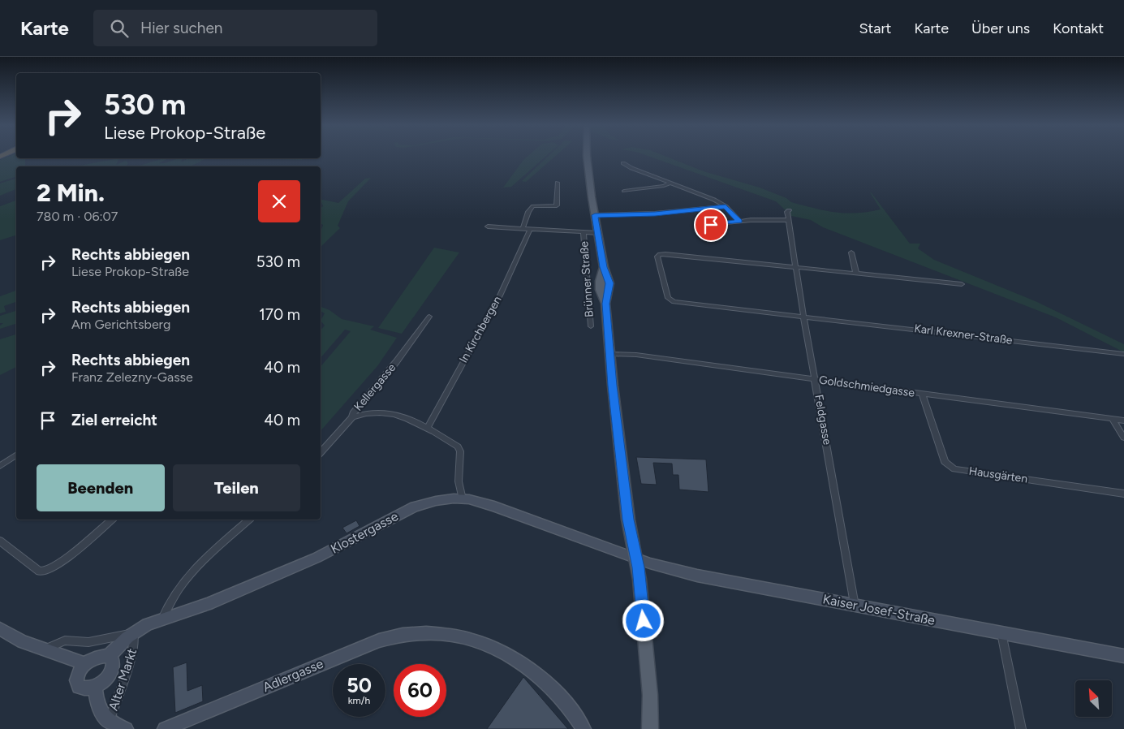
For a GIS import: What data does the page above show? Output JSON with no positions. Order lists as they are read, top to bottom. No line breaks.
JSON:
{"streets":{"main road":["Brünner Straße"],"street":["In Kirchbergen","Karl Krexner-Straße","Goldschmiedgasse","Kellergasse","Feldgasse","Hausgärten","Klostergasse","Kaiser Josef-Straße","Adlergasse","Alter Markt"]},"crossings":[["Brünner Straße","In Kirchbergen"],["Brünner Straße","Goldschmiedgasse"],["Brünner Straße","Klostergasse"],["Brünner Straße","Kaiser Josef-Straße"],["Karl Krexner-Straße","Feldgasse"],["Goldschmiedgasse","Feldgasse"],["Goldschmiedgasse","Hausgärten"],["Feldgasse","Kaiser Josef-Straße"],["Klostergasse","Kaiser Josef-Straße"],["Klostergasse","Alter Markt"]],"north":"top left","page":{"header":"Karte","search":"Hier suchen","nav":["Start","Karte","Über uns","Kontakt"],"turn":["530 m","Liese Prokop-Straße"],"heading":["2 Min.","780 m · 06:07"],"list":[{"name":"Rechts abbiegen","note":"Liese Prokop-Straße","value":"530 m"},{"name":"Rechts abbiegen","note":"Am Gerichtsberg","value":"170 m"},{"name":"Rechts abbiegen","note":"Franz Zelezny-Gasse","value":"40 m"},{"name":"Ziel erreicht","value":"40 m"}],"buttons":["Beenden","Teilen"],"speed":"50 km/h","limit":"60"}}
